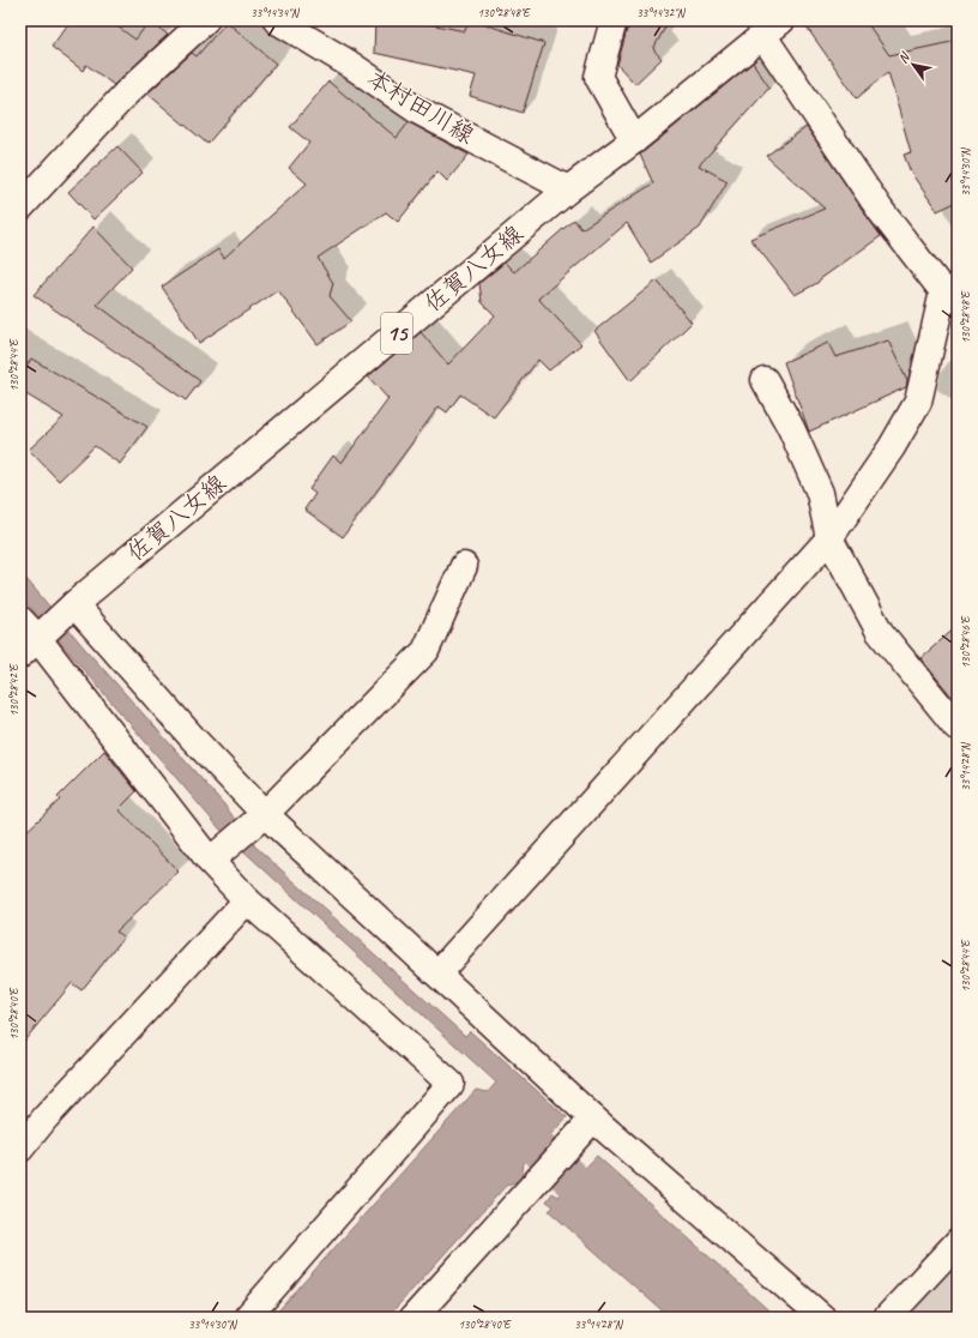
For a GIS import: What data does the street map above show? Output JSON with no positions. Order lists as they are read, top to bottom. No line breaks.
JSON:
{"streets":{"street":["本村田川線","佐賀八女線","15"]},"crossings":[["本村田川線","佐賀八女線"]],"north":"top left","coordinates":["33°14'34\"N","130°28'48\"E","33°14'32\"N","33°14'30\"N","130°28'44\"E","130°28'46\"E","130°28'42\"E","33°14'28\"N","130°28'40\"E"]}
